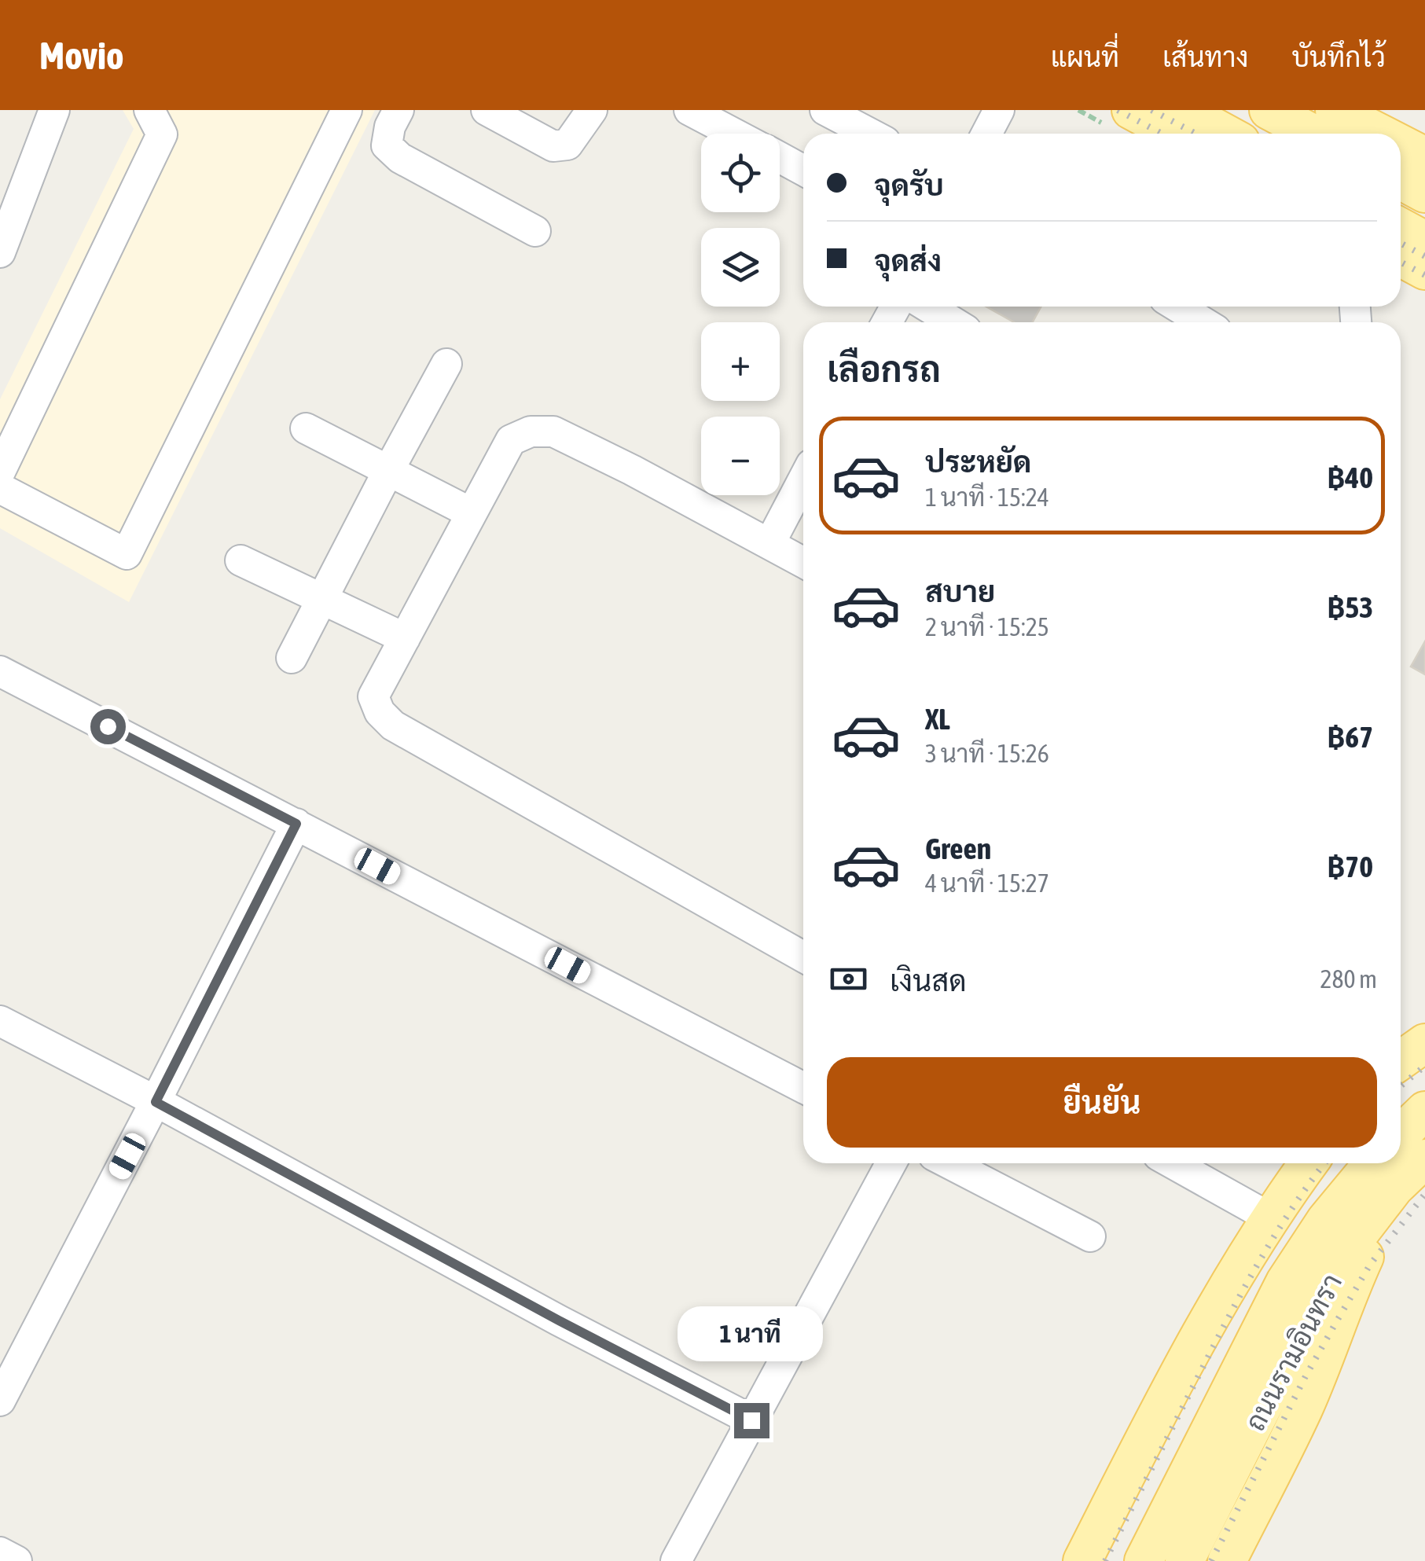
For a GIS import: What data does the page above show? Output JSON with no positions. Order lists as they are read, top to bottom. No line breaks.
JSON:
{"streets":{"main road":["ถนนรามอินทรา"]},"page":{"header":"Movio","nav":["แผนที่","เส้นทาง","บันทึกไว้"],"map_buttons":["+","−"],"banner":["จุดรับ","จุดส่ง"],"heading":"เลือกรถ","list":[{"name":"ประหยัด","note":"1 นาที · 15:24","value":"฿40"},{"name":"สบาย","note":"2 นาที · 15:25","value":"฿53"},{"name":"XL","note":"3 นาที · 15:26","value":"฿67"},{"name":"Green","note":"4 นาที · 15:27","value":"฿70"}],"pay":["เงินสด","280 m"],"buttons":"ยืนยัน","bubble":"1 นาที"}}
